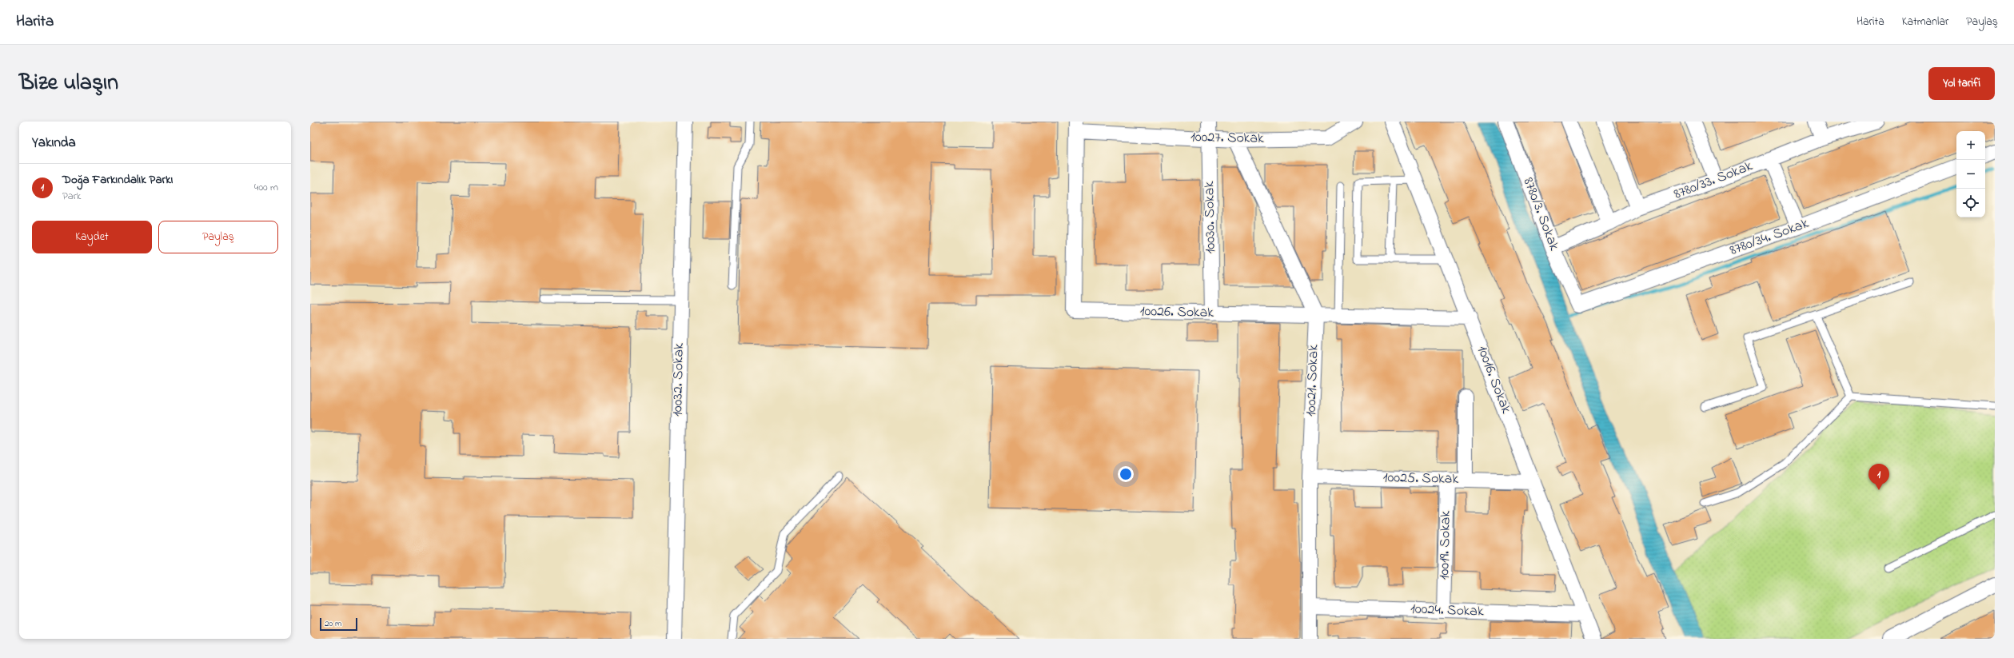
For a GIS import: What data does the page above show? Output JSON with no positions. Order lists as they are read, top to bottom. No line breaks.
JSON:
{"streets":{"street":["10027. Sokak","8780/33. Sokak","8780/3. Sokak","10030. Sokak","8780/34. Sokak","10026. Sokak","10032. Sokak","10016. Sokak","10021. Sokak","10025. Sokak","10019. Sokak","10024. Sokak"]},"crossings":[["10027. Sokak","10030. Sokak"],["10027. Sokak","10026. Sokak"],["10027. Sokak","10021. Sokak"],["8780/33. Sokak","8780/3. Sokak"],["8780/3. Sokak","8780/34. Sokak"],["10030. Sokak","10026. Sokak"],["10026. Sokak","10016. Sokak"],["10026. Sokak","10021. Sokak"],["10016. Sokak","10025. Sokak"],["10016. Sokak","10024. Sokak"],["10021. Sokak","10025. Sokak"],["10021. Sokak","10024. Sokak"],["10025. Sokak","10019. Sokak"],["10019. Sokak","10024. Sokak"]],"scale_bar":"20 m","page":{"header":"Harita","nav":["Harita","Katmanlar","Paylaş"],"title":"Bize ulaşın","buttons":["Yol tarifi",["Kaydet","Paylaş"]],"heading":"Yakında","map_buttons":["+","−"],"list":[{"mark":"1","name":"Doğa Farkındalık Parkı","note":"Park","value":"400 m"}],"pins":"1","scale":"20 m"}}
